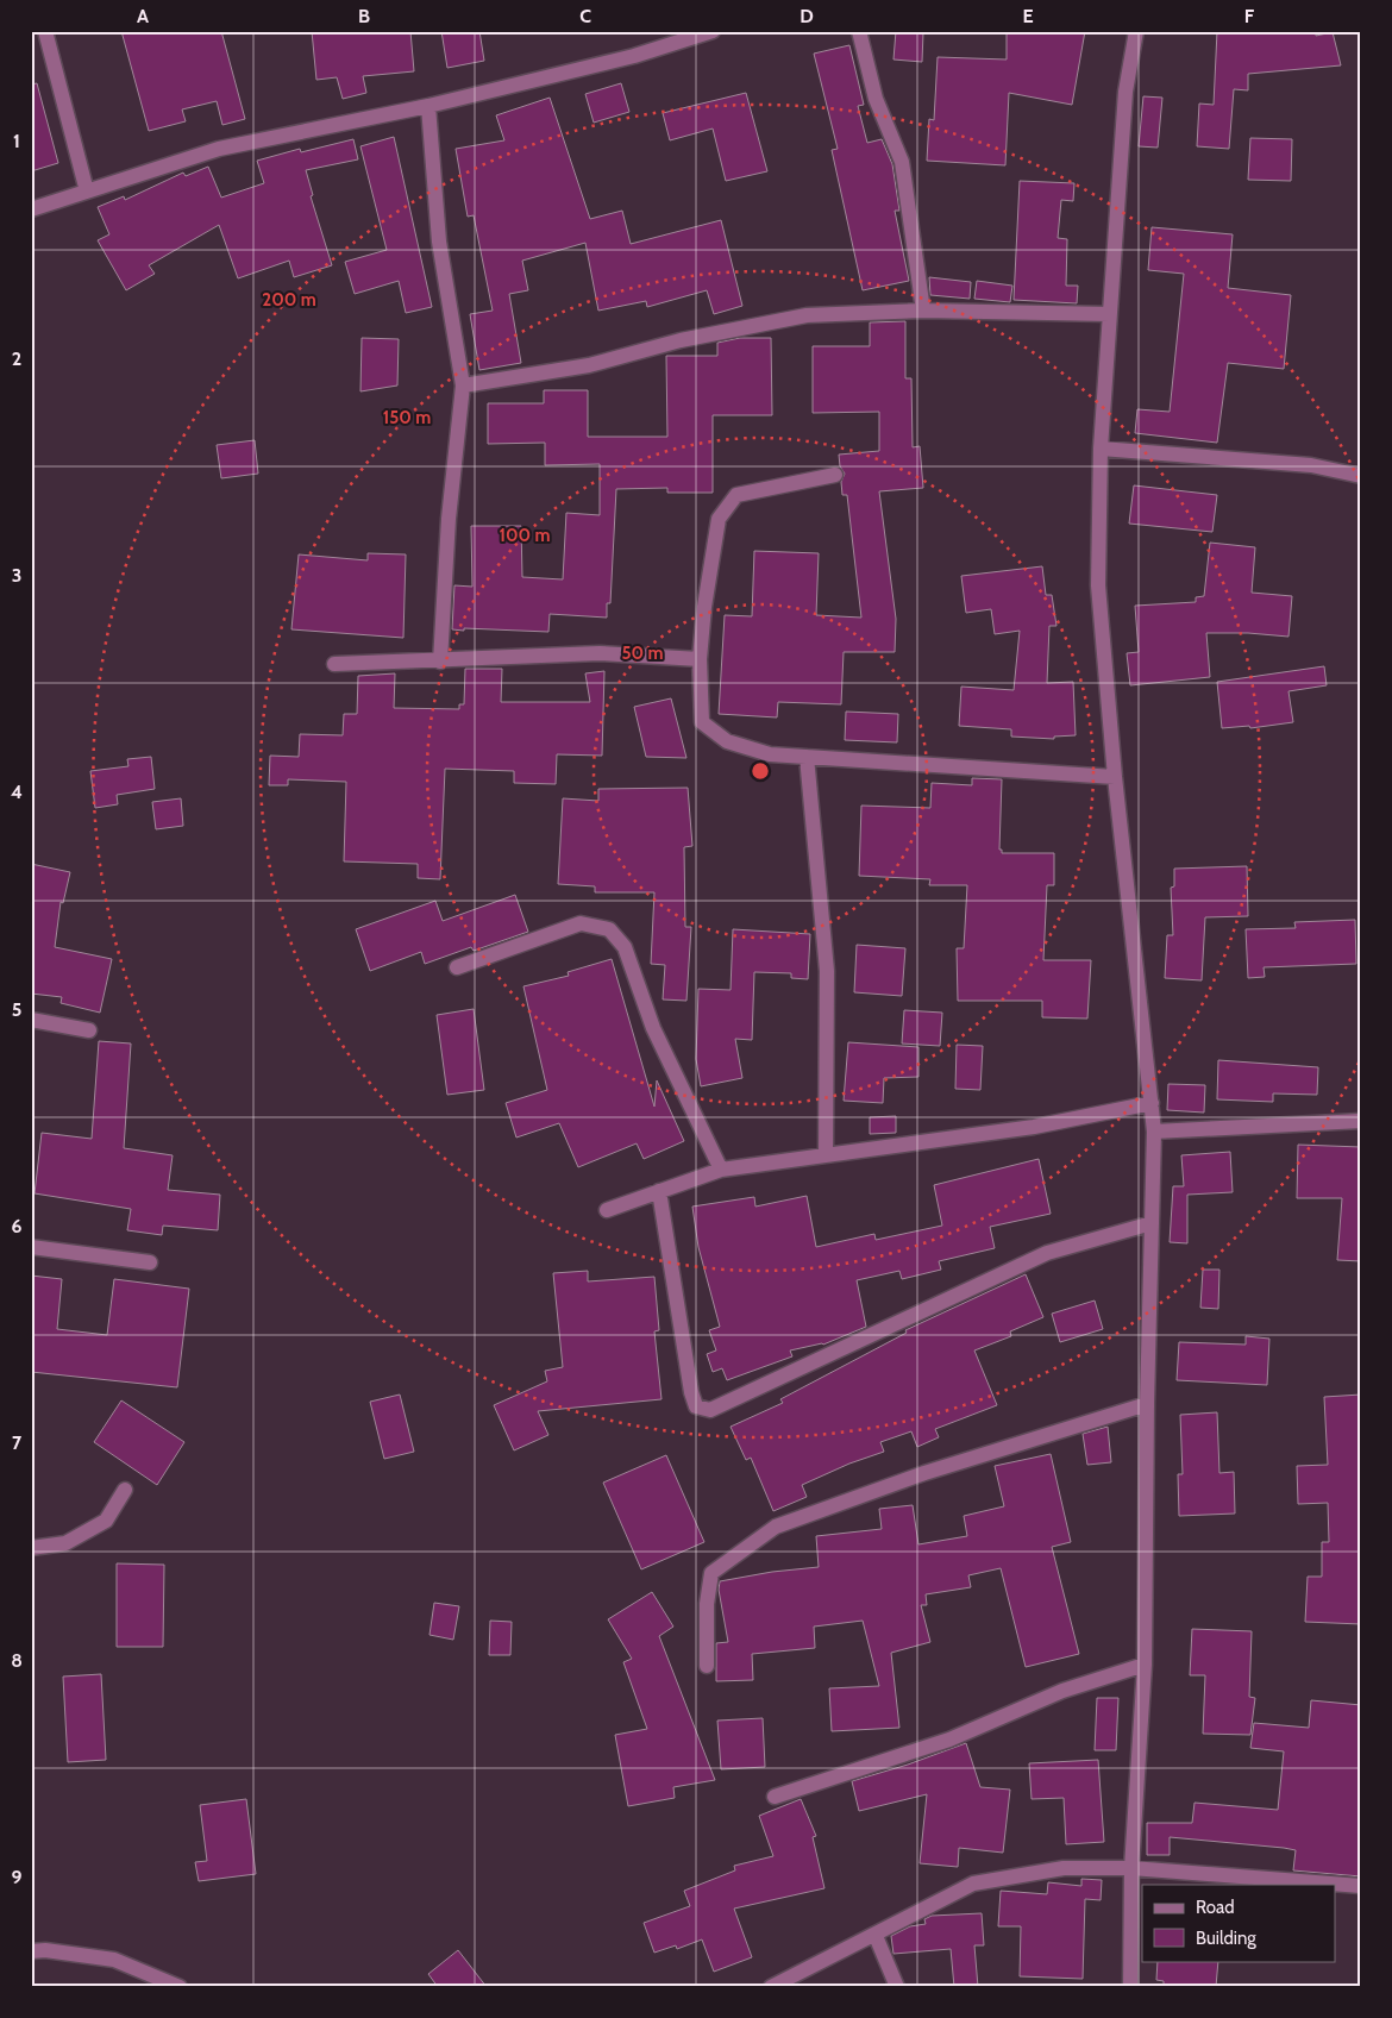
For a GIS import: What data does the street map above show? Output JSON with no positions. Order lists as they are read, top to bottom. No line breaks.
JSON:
{"legend":["Road","Building"],"grid":{"columns":["A","B","C","D","E","F"],"rows":["1","2","3","4","5","6","7","8","9"]},"rings":["200 m","150 m","100 m","50 m"]}
